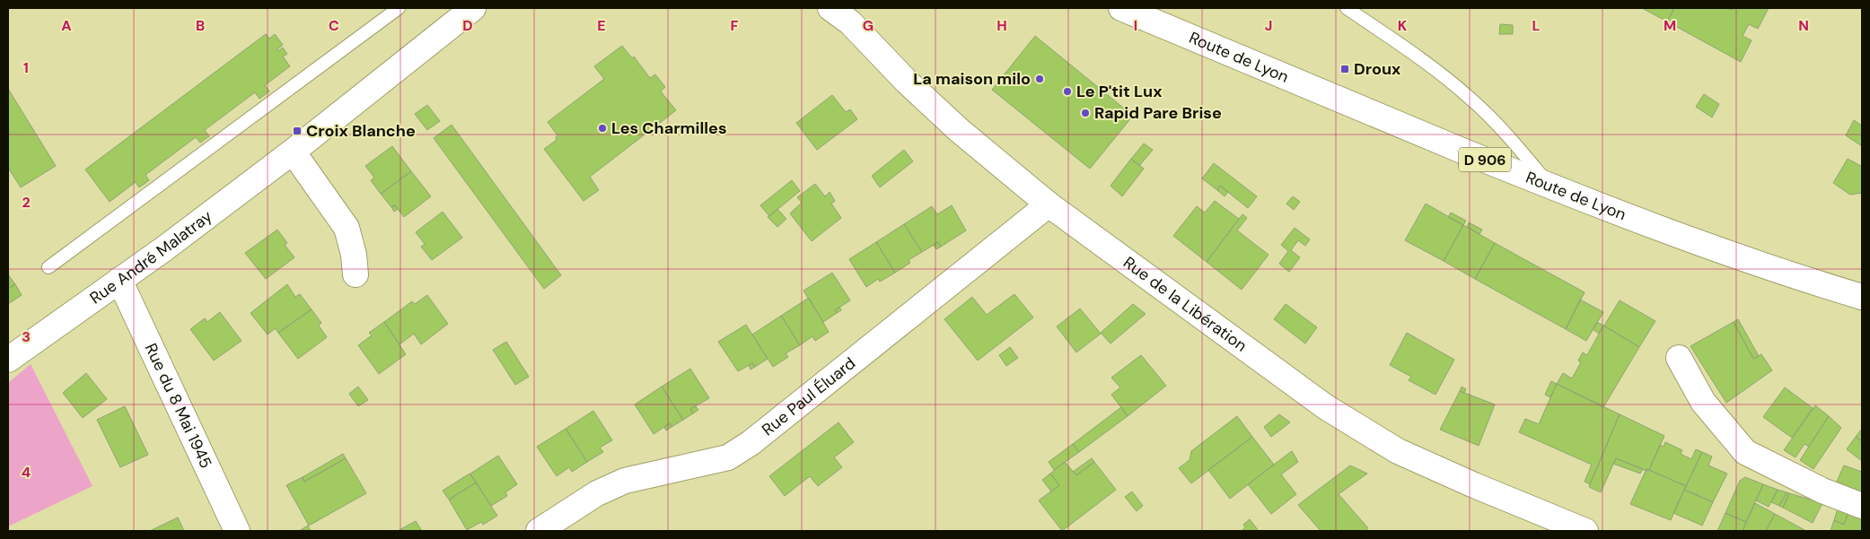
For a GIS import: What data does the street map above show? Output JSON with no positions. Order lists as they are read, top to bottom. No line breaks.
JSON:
{"streets":{"street":["Route de Lyon","D 906","Rue André Malatray","Rue de la Libération","Rue Paul Éluard","Rue du 8 Mai 1945"]},"crossings":[["Rue André Malatray","Rue du 8 Mai 1945"],["Rue de la Libération","Rue Paul Éluard"]],"places":{"transit":["Droux","Croix Blanche"],"other":["La maison milo","Le P'tit Lux","Rapid Pare Brise","Les Charmilles"]},"grid":{"columns":["A","B","C","D","E","F","G","H","I","J","K","L","M","N"],"rows":["1","2","3","4"]}}
